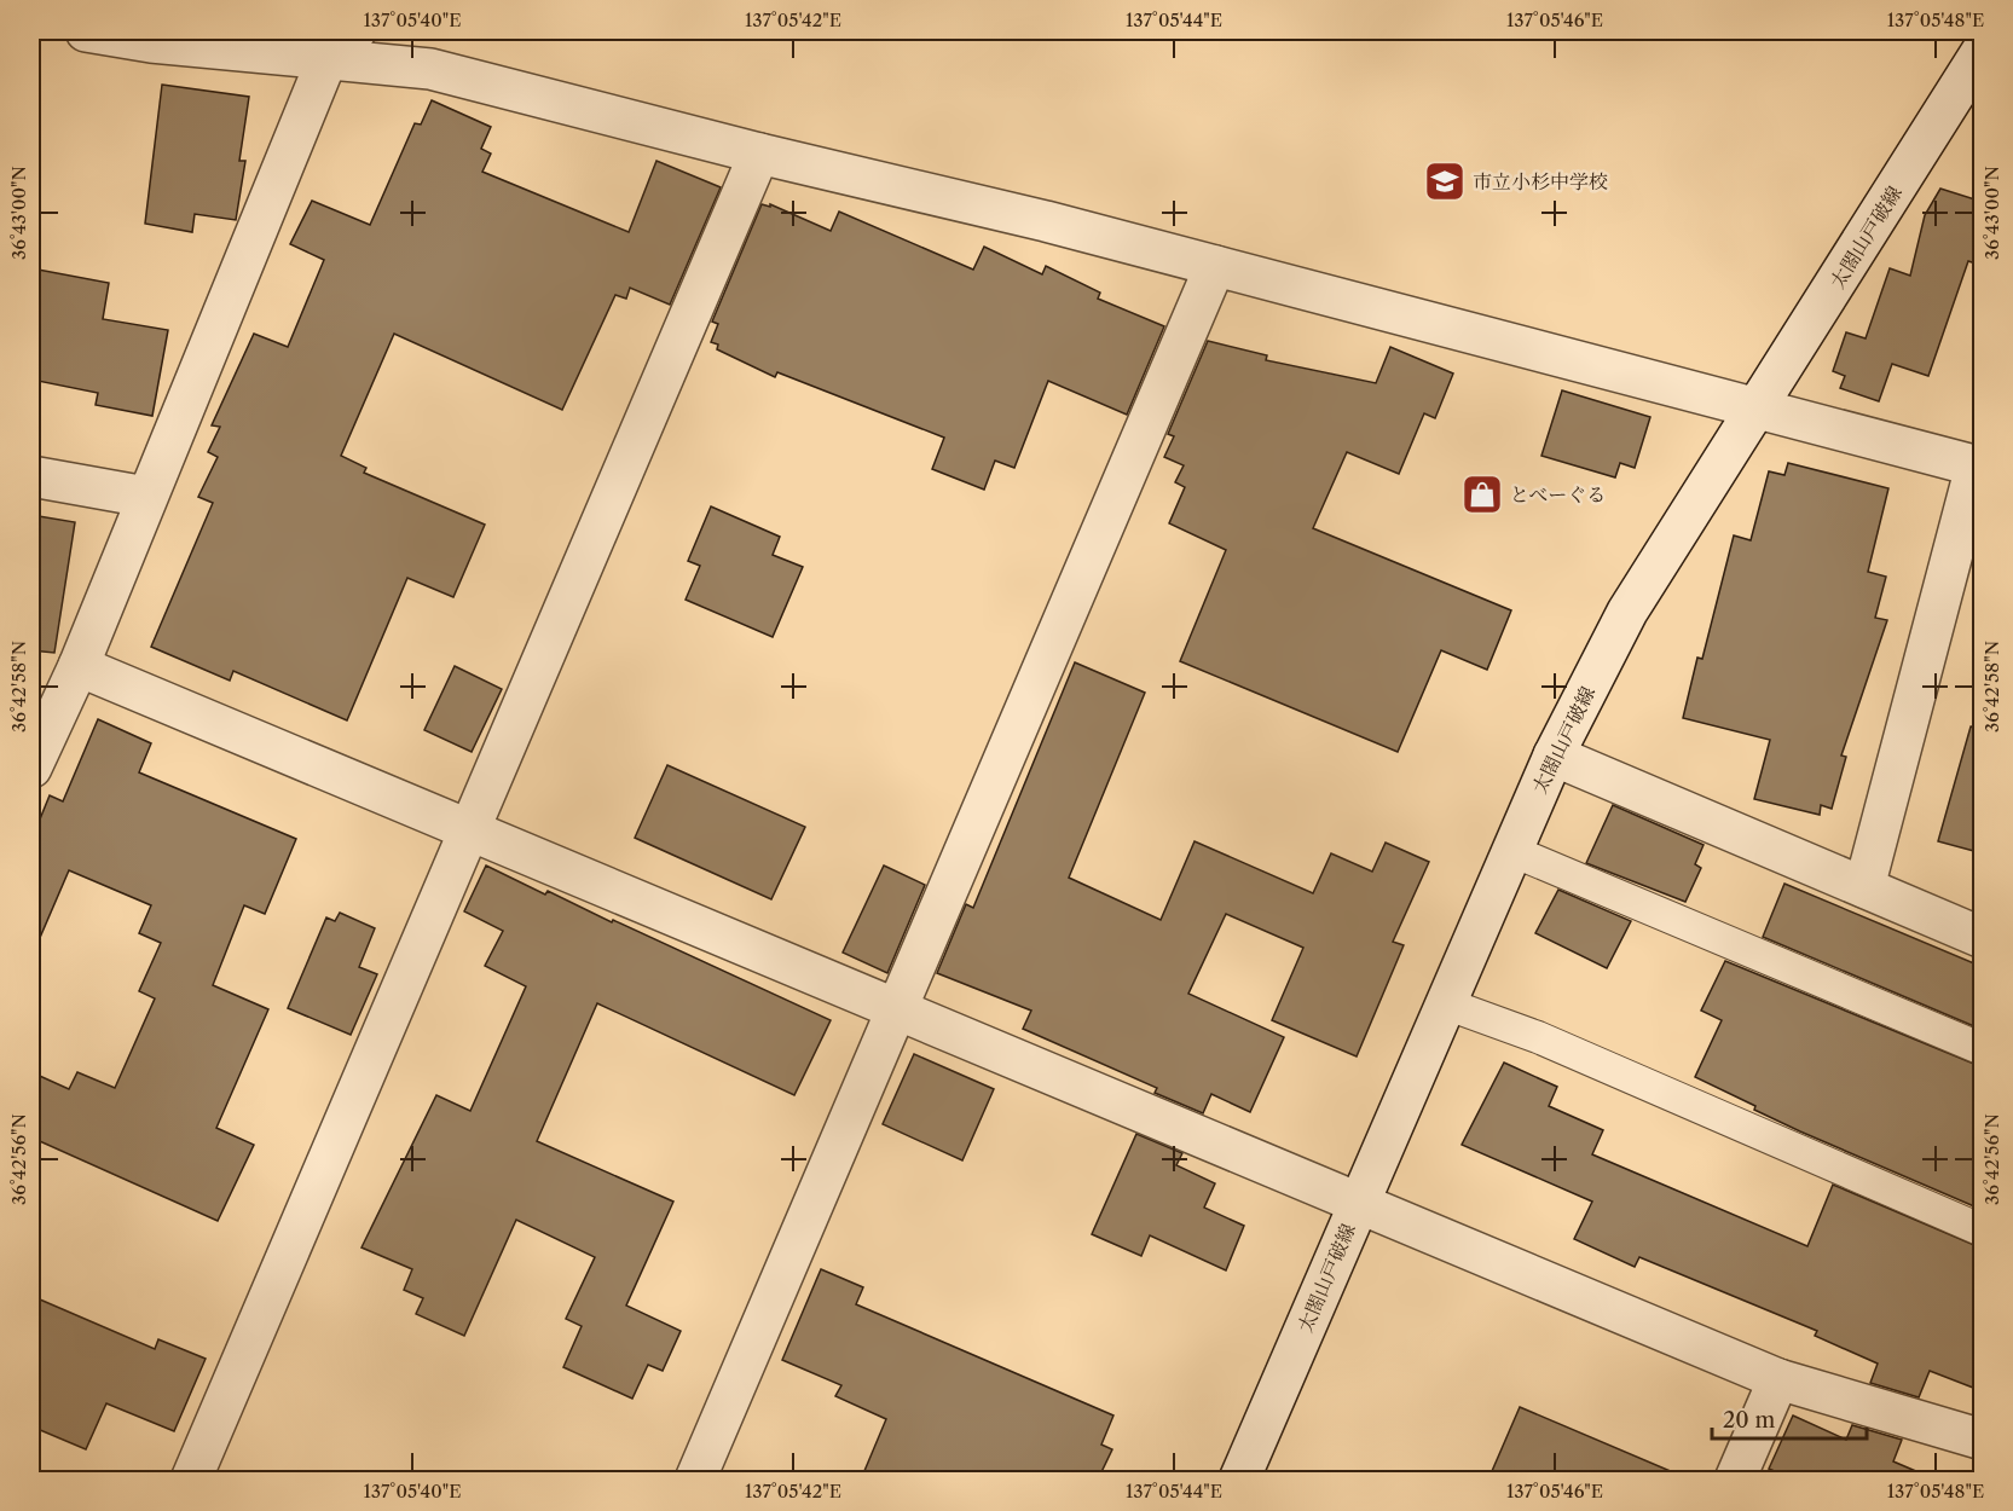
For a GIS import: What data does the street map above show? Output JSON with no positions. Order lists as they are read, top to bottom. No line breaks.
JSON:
{"streets":{"street":["太閤山戸破線"]},"places":{"school or university":["市立小杉中学校"],"shop":["とべーぐる"]},"scale_bar":"20 m","coordinates":["137°05'40\"E","137°05'42\"E","137°05'44\"E","137°05'46\"E","137°05'48\"E","36°43'00\"N","36°42'58\"N","36°42'56\"N"]}
